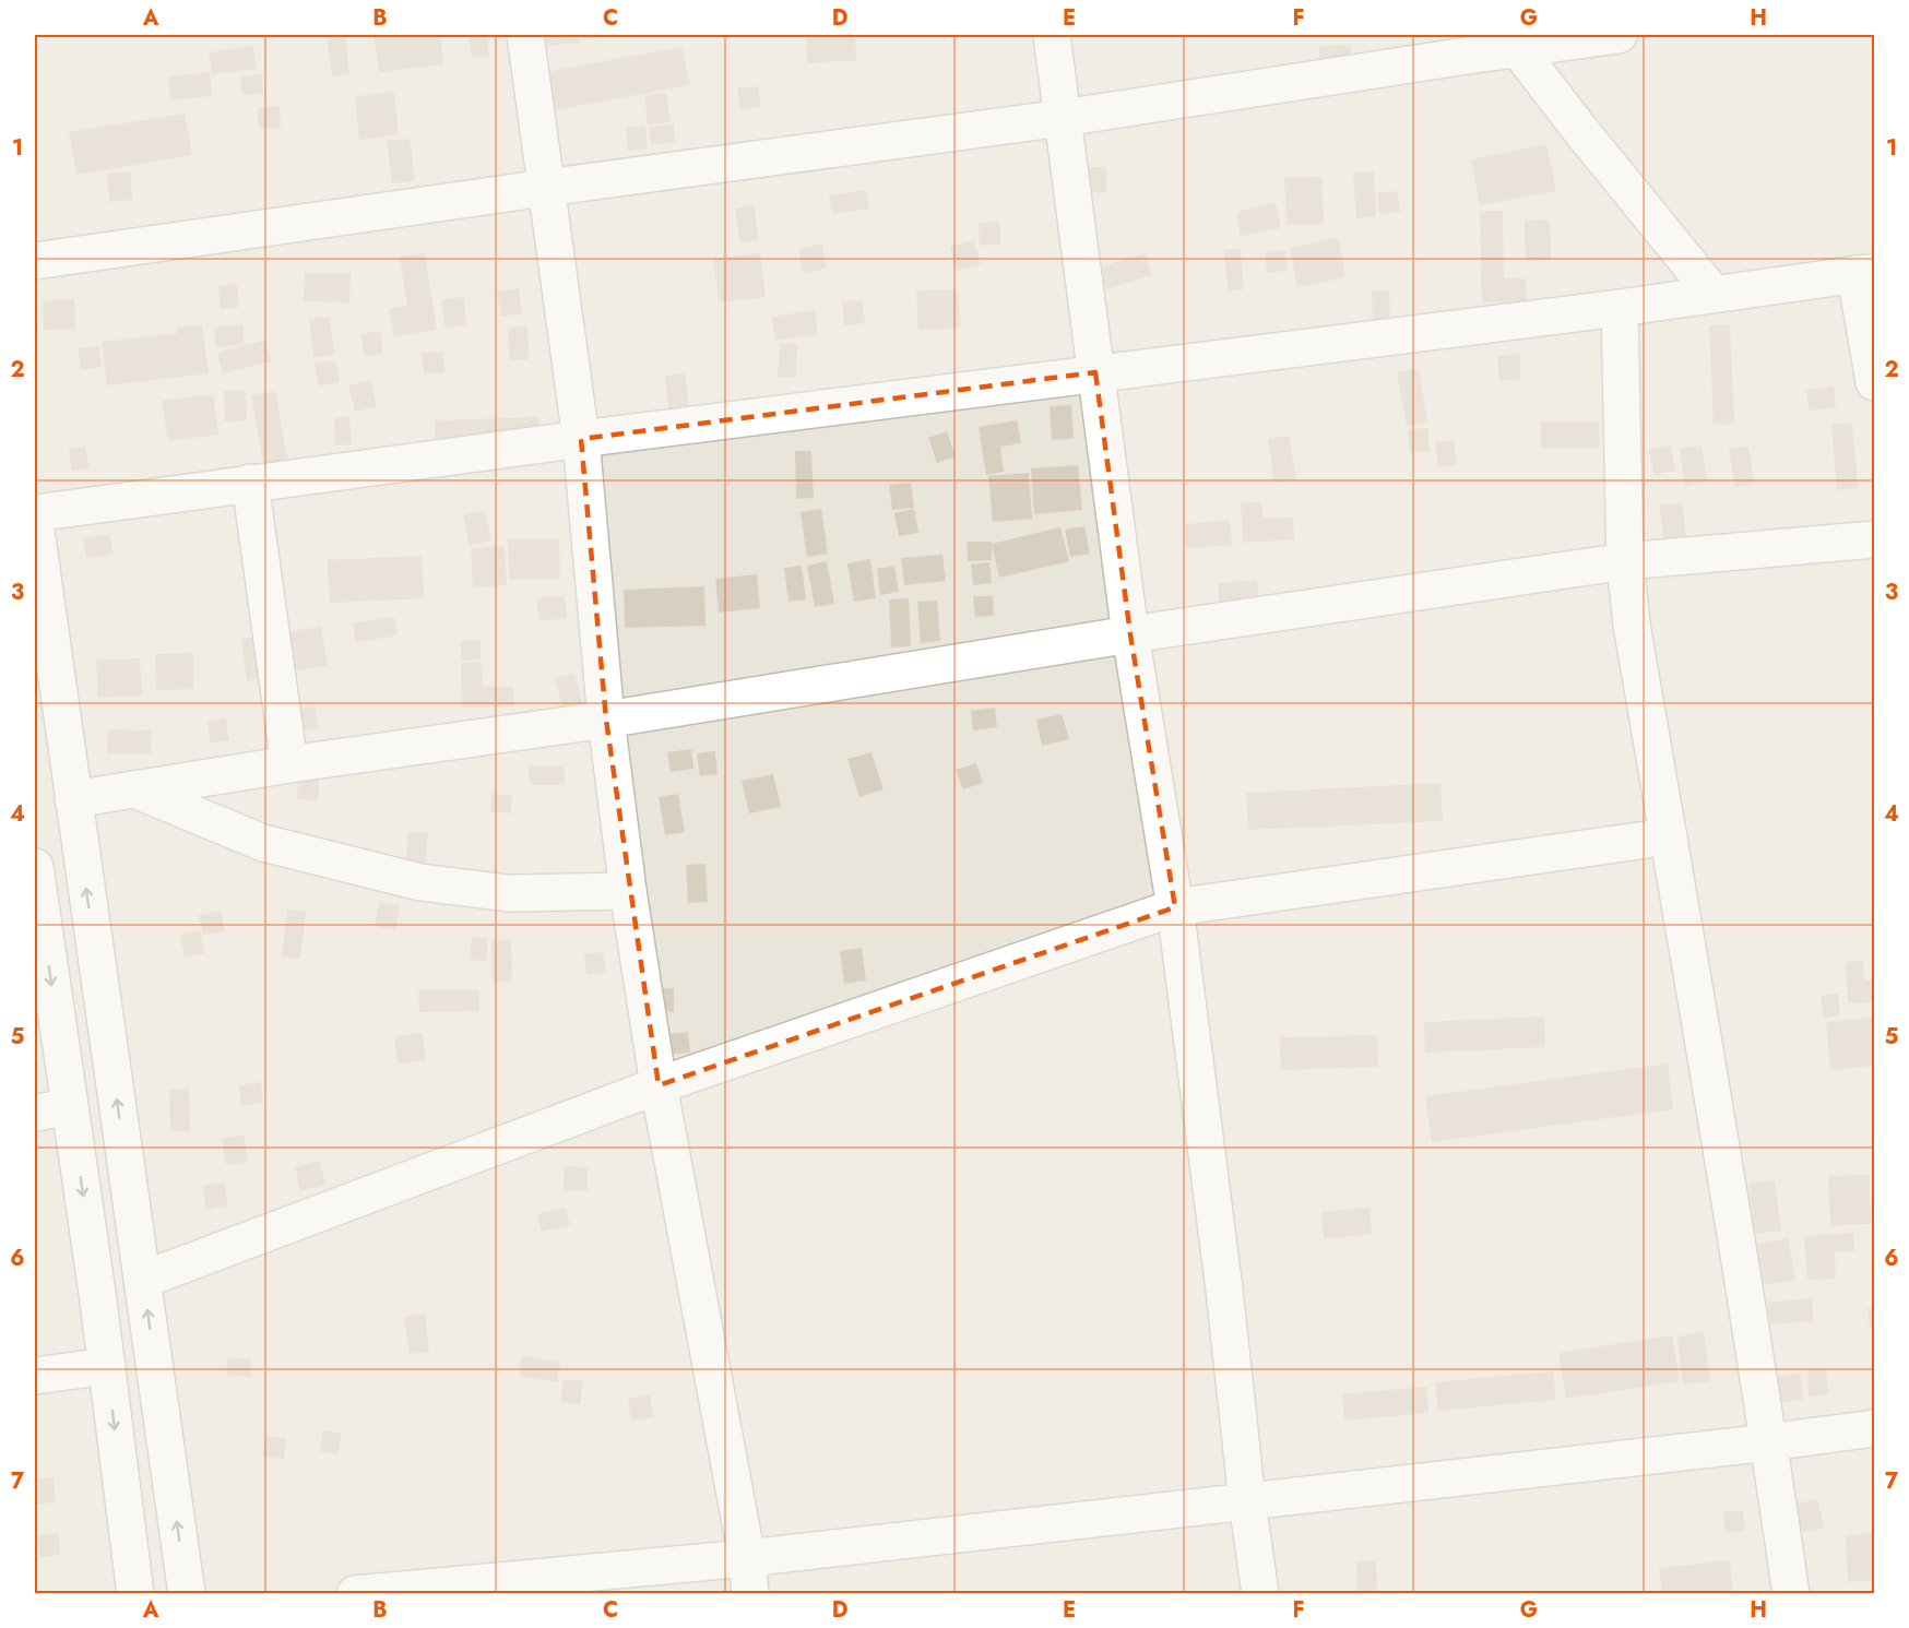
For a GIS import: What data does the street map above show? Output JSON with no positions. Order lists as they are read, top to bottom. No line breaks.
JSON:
{"grid":{"columns":["A","B","C","D","E","F","G","H"],"rows":["1","2","3","4","5","6","7"]}}
